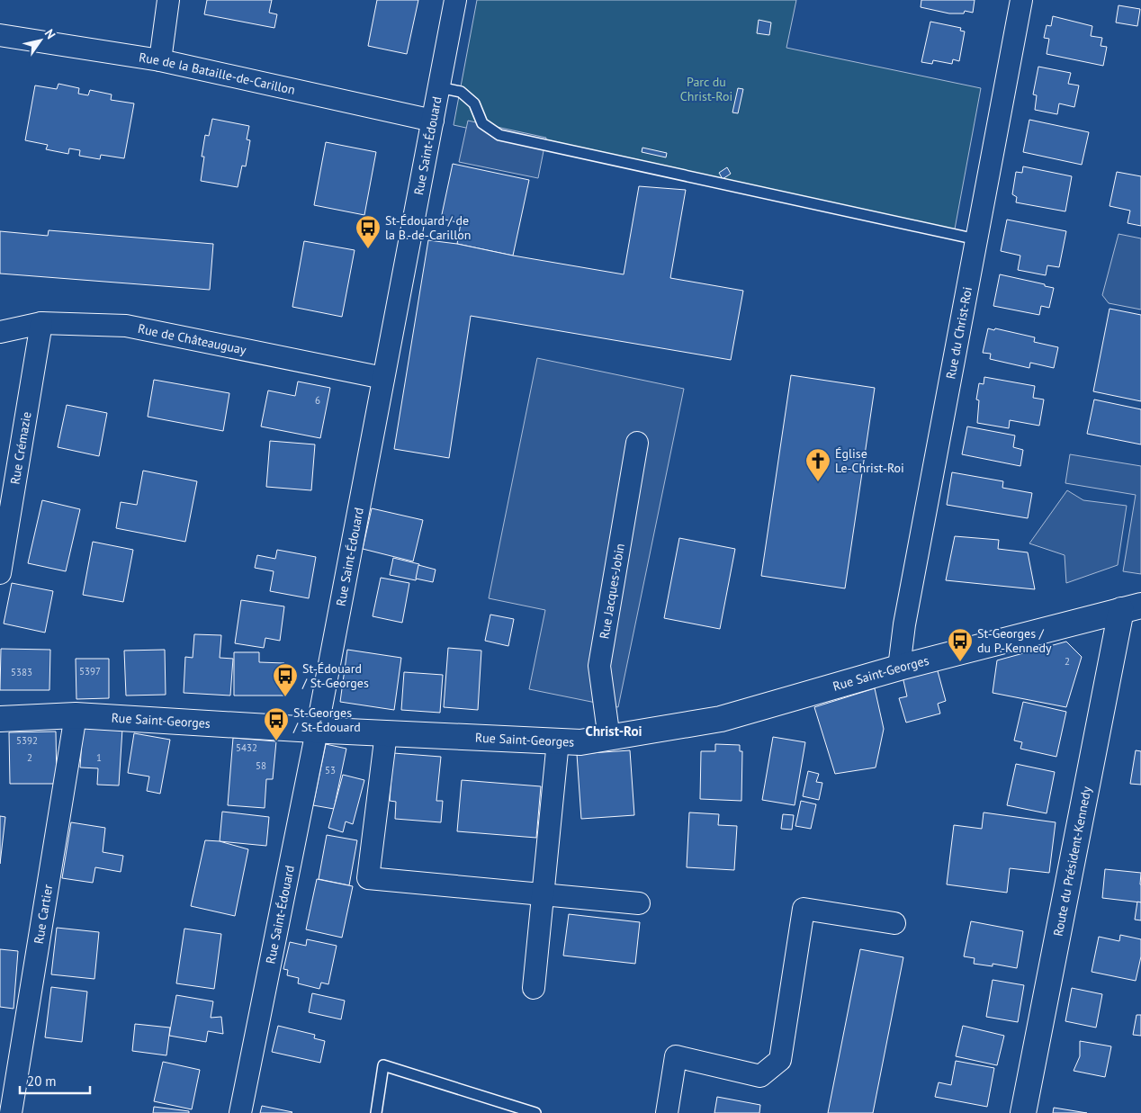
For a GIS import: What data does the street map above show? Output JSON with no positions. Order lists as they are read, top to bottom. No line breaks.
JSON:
{"streets":{"street":["Rue de la Bataille-de-Carillon","Rue Saint-Édouard","Rue du Christ-Roi","Rue de Châteauguay","Rue Crémazie","Rue Jacques-Jobin","Rue Saint-Georges","Route du Président-Kennedy","Rue Cartier"]},"crossings":[["Rue de la Bataille-de-Carillon","Rue Saint-Édouard"],["Rue Saint-Édouard","Rue de Châteauguay"],["Rue Saint-Édouard","Rue Saint-Georges"],["Rue du Christ-Roi","Rue Saint-Georges"],["Rue de Châteauguay","Rue Crémazie"],["Rue Jacques-Jobin","Rue Saint-Georges"],["Rue Saint-Georges","Route du Président-Kennedy"],["Rue Saint-Georges","Rue Cartier"]],"districts":["Christ-Roi"],"parks":["Parc du Christ-Roi"],"places":{"bus stop":["St-Édouard / de la B.-de-Carillon","St-Georges / du P.-Kennedy","St-Édouard / St-Georges","St-Georges / St-Édouard"],"church":["Église Le-Christ-Roi"]},"house_numbers":["6","2","5397","5383","5392","5432","2","1","58","53"],"scale_bar":"20 m","north":"top right"}
